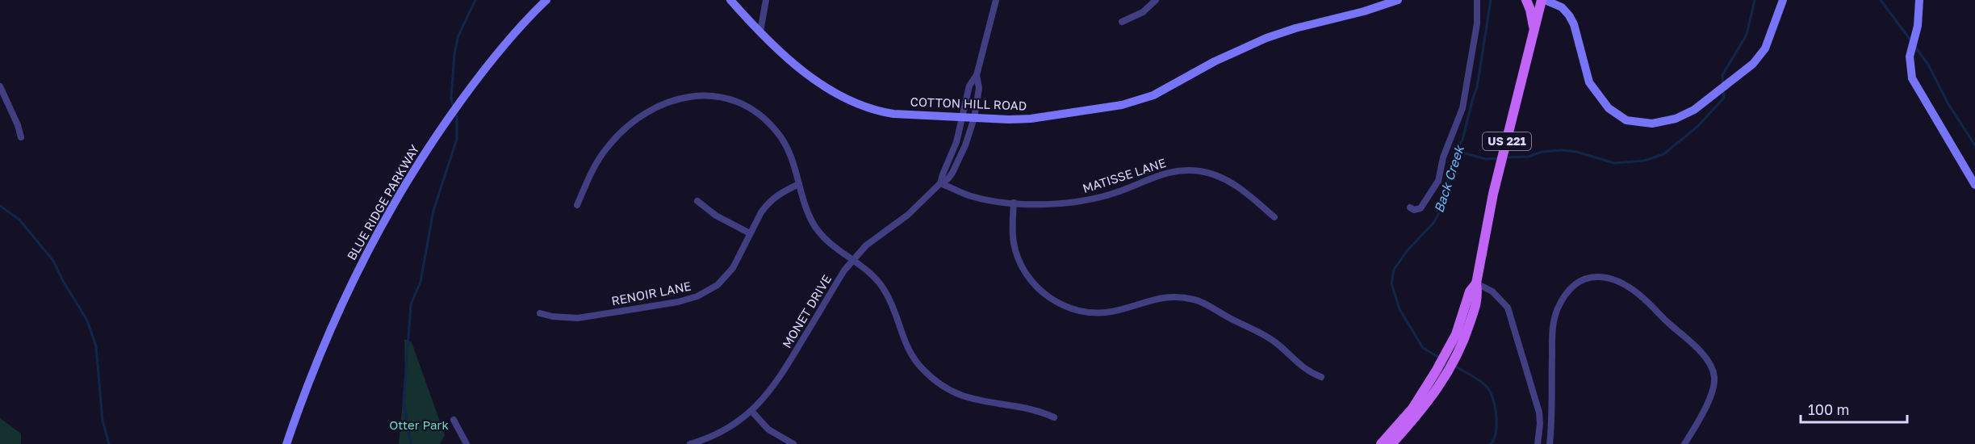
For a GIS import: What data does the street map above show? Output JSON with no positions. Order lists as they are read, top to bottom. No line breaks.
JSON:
{"streets":{"main road":["US 221"],"street":["COTTON HILL ROAD","MATISSE LANE","BLUE RIDGE PARKWAY","RENOIR LANE","MONET DRIVE"]},"crossings":[["COTTON HILL ROAD","MONET DRIVE"],["MATISSE LANE","MONET DRIVE"]],"water":["Back Creek"],"parks":["Otter Park"],"scale_bar":"100 m"}
